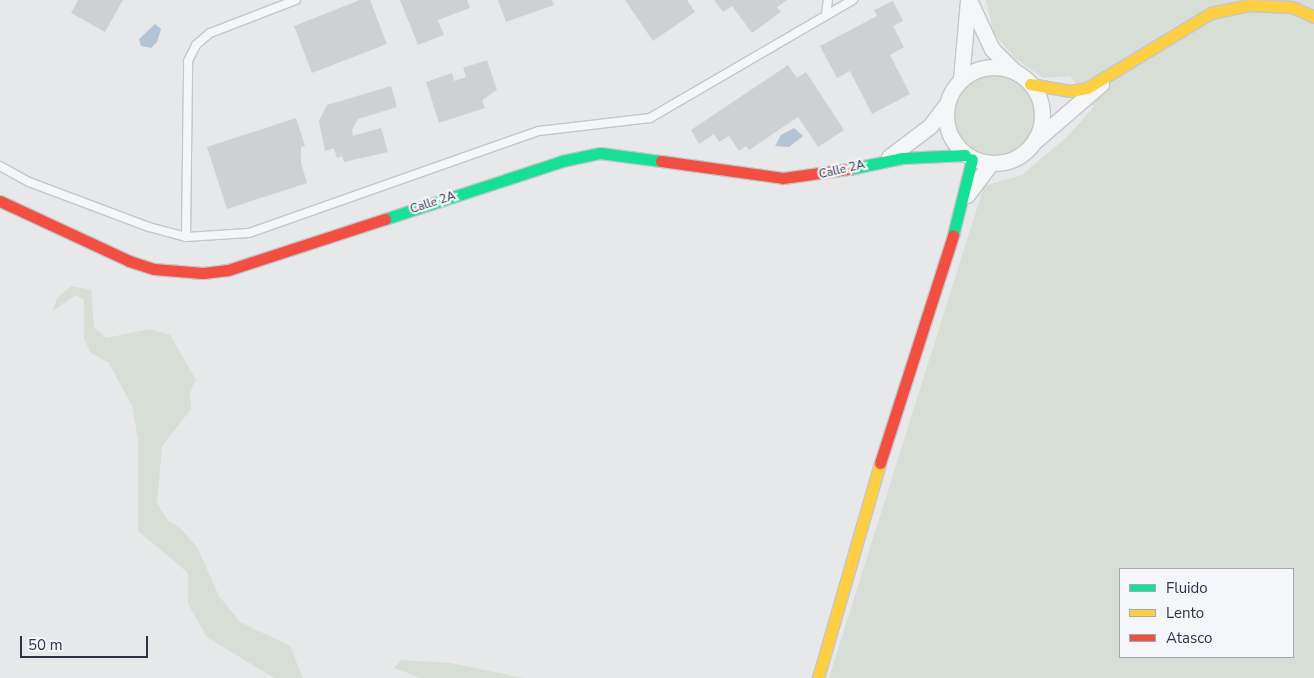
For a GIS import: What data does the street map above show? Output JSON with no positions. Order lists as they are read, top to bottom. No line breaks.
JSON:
{"streets":{"street":["Calle 2A"]},"legend":["Fluido","Lento","Atasco"],"scale_bar":"50 m"}
